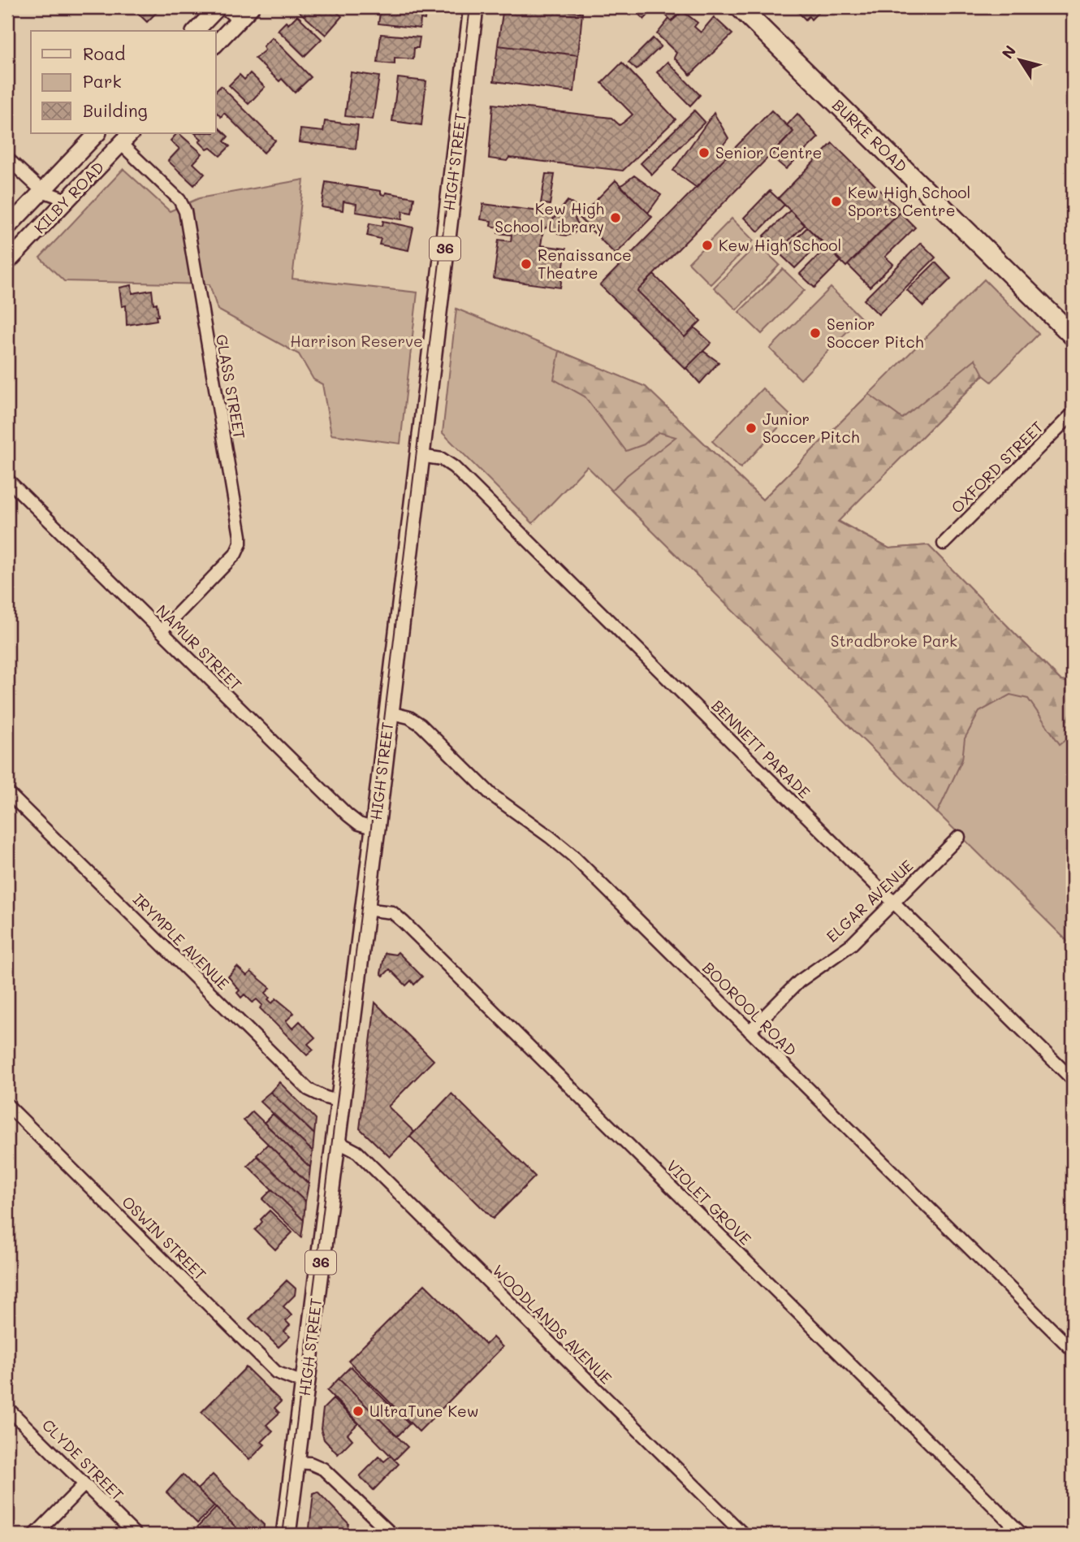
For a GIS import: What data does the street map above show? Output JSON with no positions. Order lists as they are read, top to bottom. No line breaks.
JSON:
{"streets":{"main road":["BURKE ROAD","HIGH STREET","36"],"street":["KILBY ROAD","GLASS STREET","OXFORD STREET","NAMUR STREET","BENNETT PARADE","ELGAR AVENUE","IRYMPLE AVENUE","BOOROOL ROAD","VIOLET GROVE","OSWIN STREET","WOODLANDS AVENUE","CLYDE STREET"]},"crossings":[["HIGH STREET","NAMUR STREET"],["HIGH STREET","BENNETT PARADE"],["HIGH STREET","IRYMPLE AVENUE"],["HIGH STREET","BOOROOL ROAD"],["HIGH STREET","VIOLET GROVE"],["HIGH STREET","OSWIN STREET"],["HIGH STREET","WOODLANDS AVENUE"],["KILBY ROAD","GLASS STREET"],["GLASS STREET","NAMUR STREET"],["BENNETT PARADE","ELGAR AVENUE"],["ELGAR AVENUE","BOOROOL ROAD"]],"parks":["Harrison Reserve","Stradbroke Park"],"places":["Senior Centre","Kew High School Sports Centre","Kew High School Library","Kew High School","Renaissance Theatre","Senior Soccer Pitch","Junior Soccer Pitch","UltraTune Kew"],"legend":["Road","Park","Building"],"north":"top left"}
